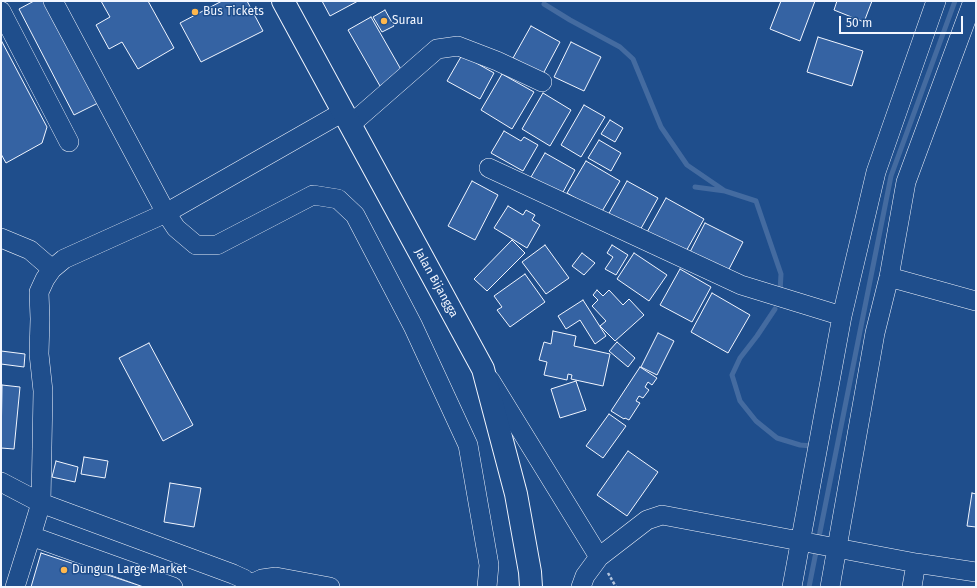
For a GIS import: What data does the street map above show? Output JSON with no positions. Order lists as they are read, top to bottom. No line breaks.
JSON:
{"streets":{"main road":["Jalan Bijangga"]},"places":["Bus Tickets","Surau","Dungun Large Market"],"scale_bar":"50 m"}
